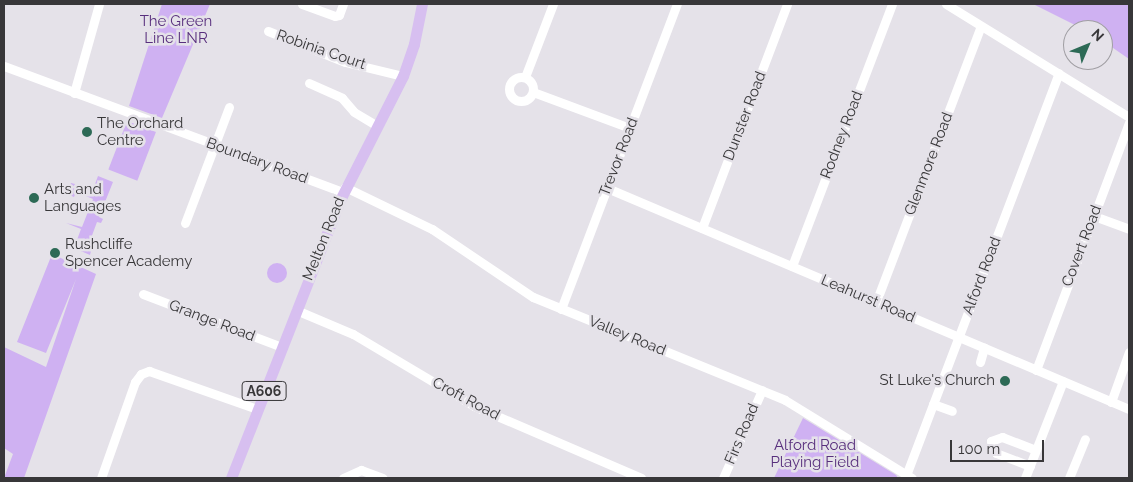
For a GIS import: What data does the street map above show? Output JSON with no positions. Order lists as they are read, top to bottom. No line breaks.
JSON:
{"streets":{"main road":["Melton Road","A606"],"street":["Robinia Court","Dunster Road","Rodney Road","Trevor Road","Boundary Road","Glenmore Road","Covert Road","Alford Road","Leahurst Road","Grange Road","Valley Road","Croft Road","Firs Road"]},"crossings":[["Robinia Court","Melton Road"],["Dunster Road","Leahurst Road"],["Rodney Road","Leahurst Road"],["Trevor Road","Leahurst Road"],["Trevor Road","Valley Road"],["Boundary Road","Melton Road"],["Boundary Road","Valley Road"],["Glenmore Road","Leahurst Road"],["Melton Road","Grange Road"],["Melton Road","Valley Road"],["Melton Road","Croft Road"],["Covert Road","Leahurst Road"],["Alford Road","Leahurst Road"],["Alford Road","Valley Road"],["Valley Road","Firs Road"]],"parks":["The Green Line LNR","Alford Road Playing Field"],"places":["The Orchard Centre","Arts and Languages","Rushcliffe Spencer Academy","St Luke's Church"],"scale_bar":"100 m","north":"top right"}
